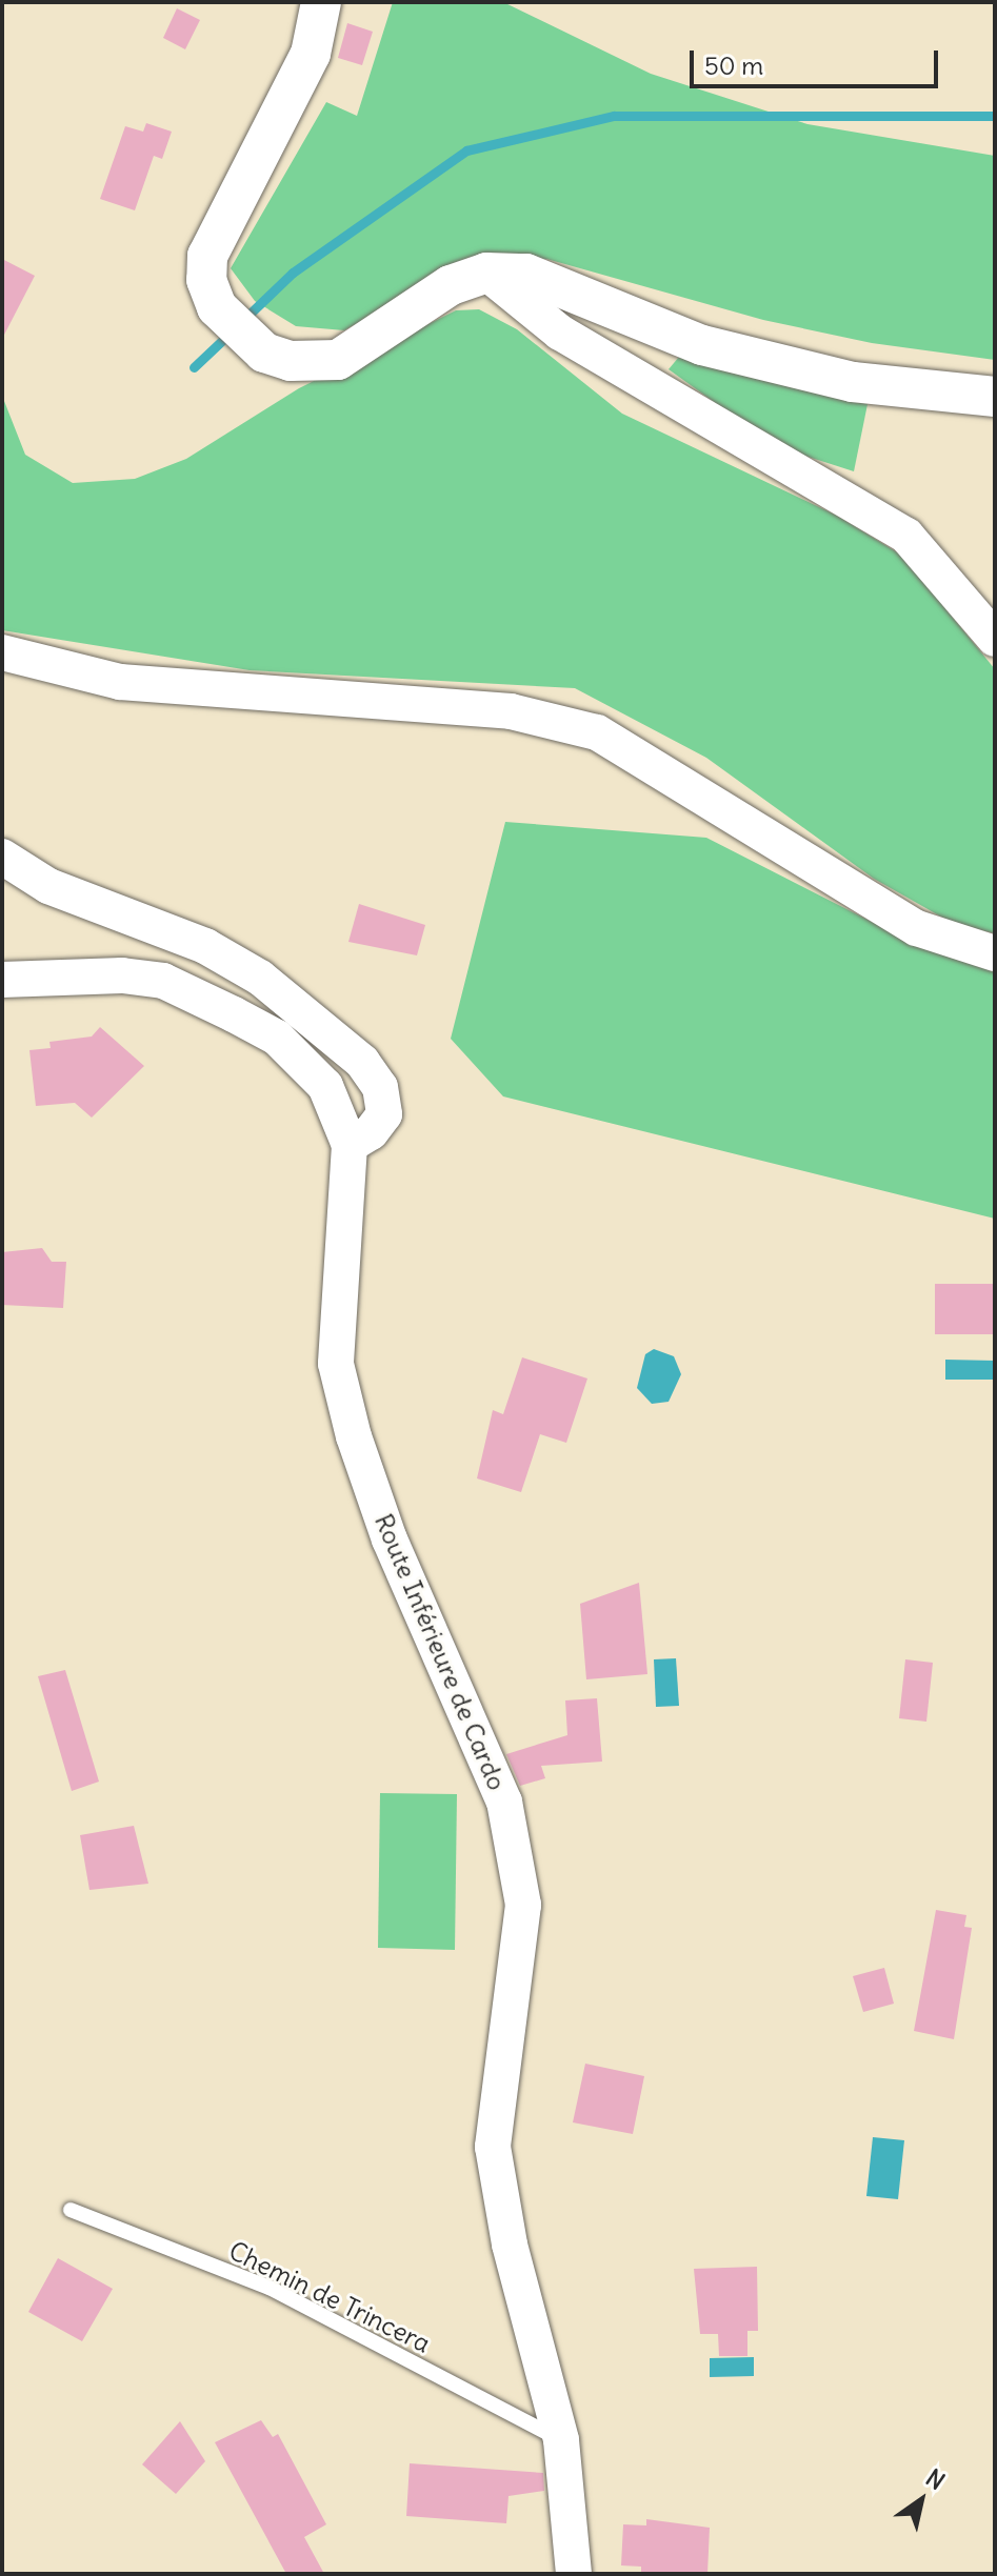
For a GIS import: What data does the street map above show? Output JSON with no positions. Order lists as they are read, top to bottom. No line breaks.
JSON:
{"streets":{"street":["Route Inférieure de Cardo"],"lane":["Chemin de Trincera"]},"crossings":[["Route Inférieure de Cardo","Chemin de Trincera"]],"scale_bar":"50 m","north":"top right"}
